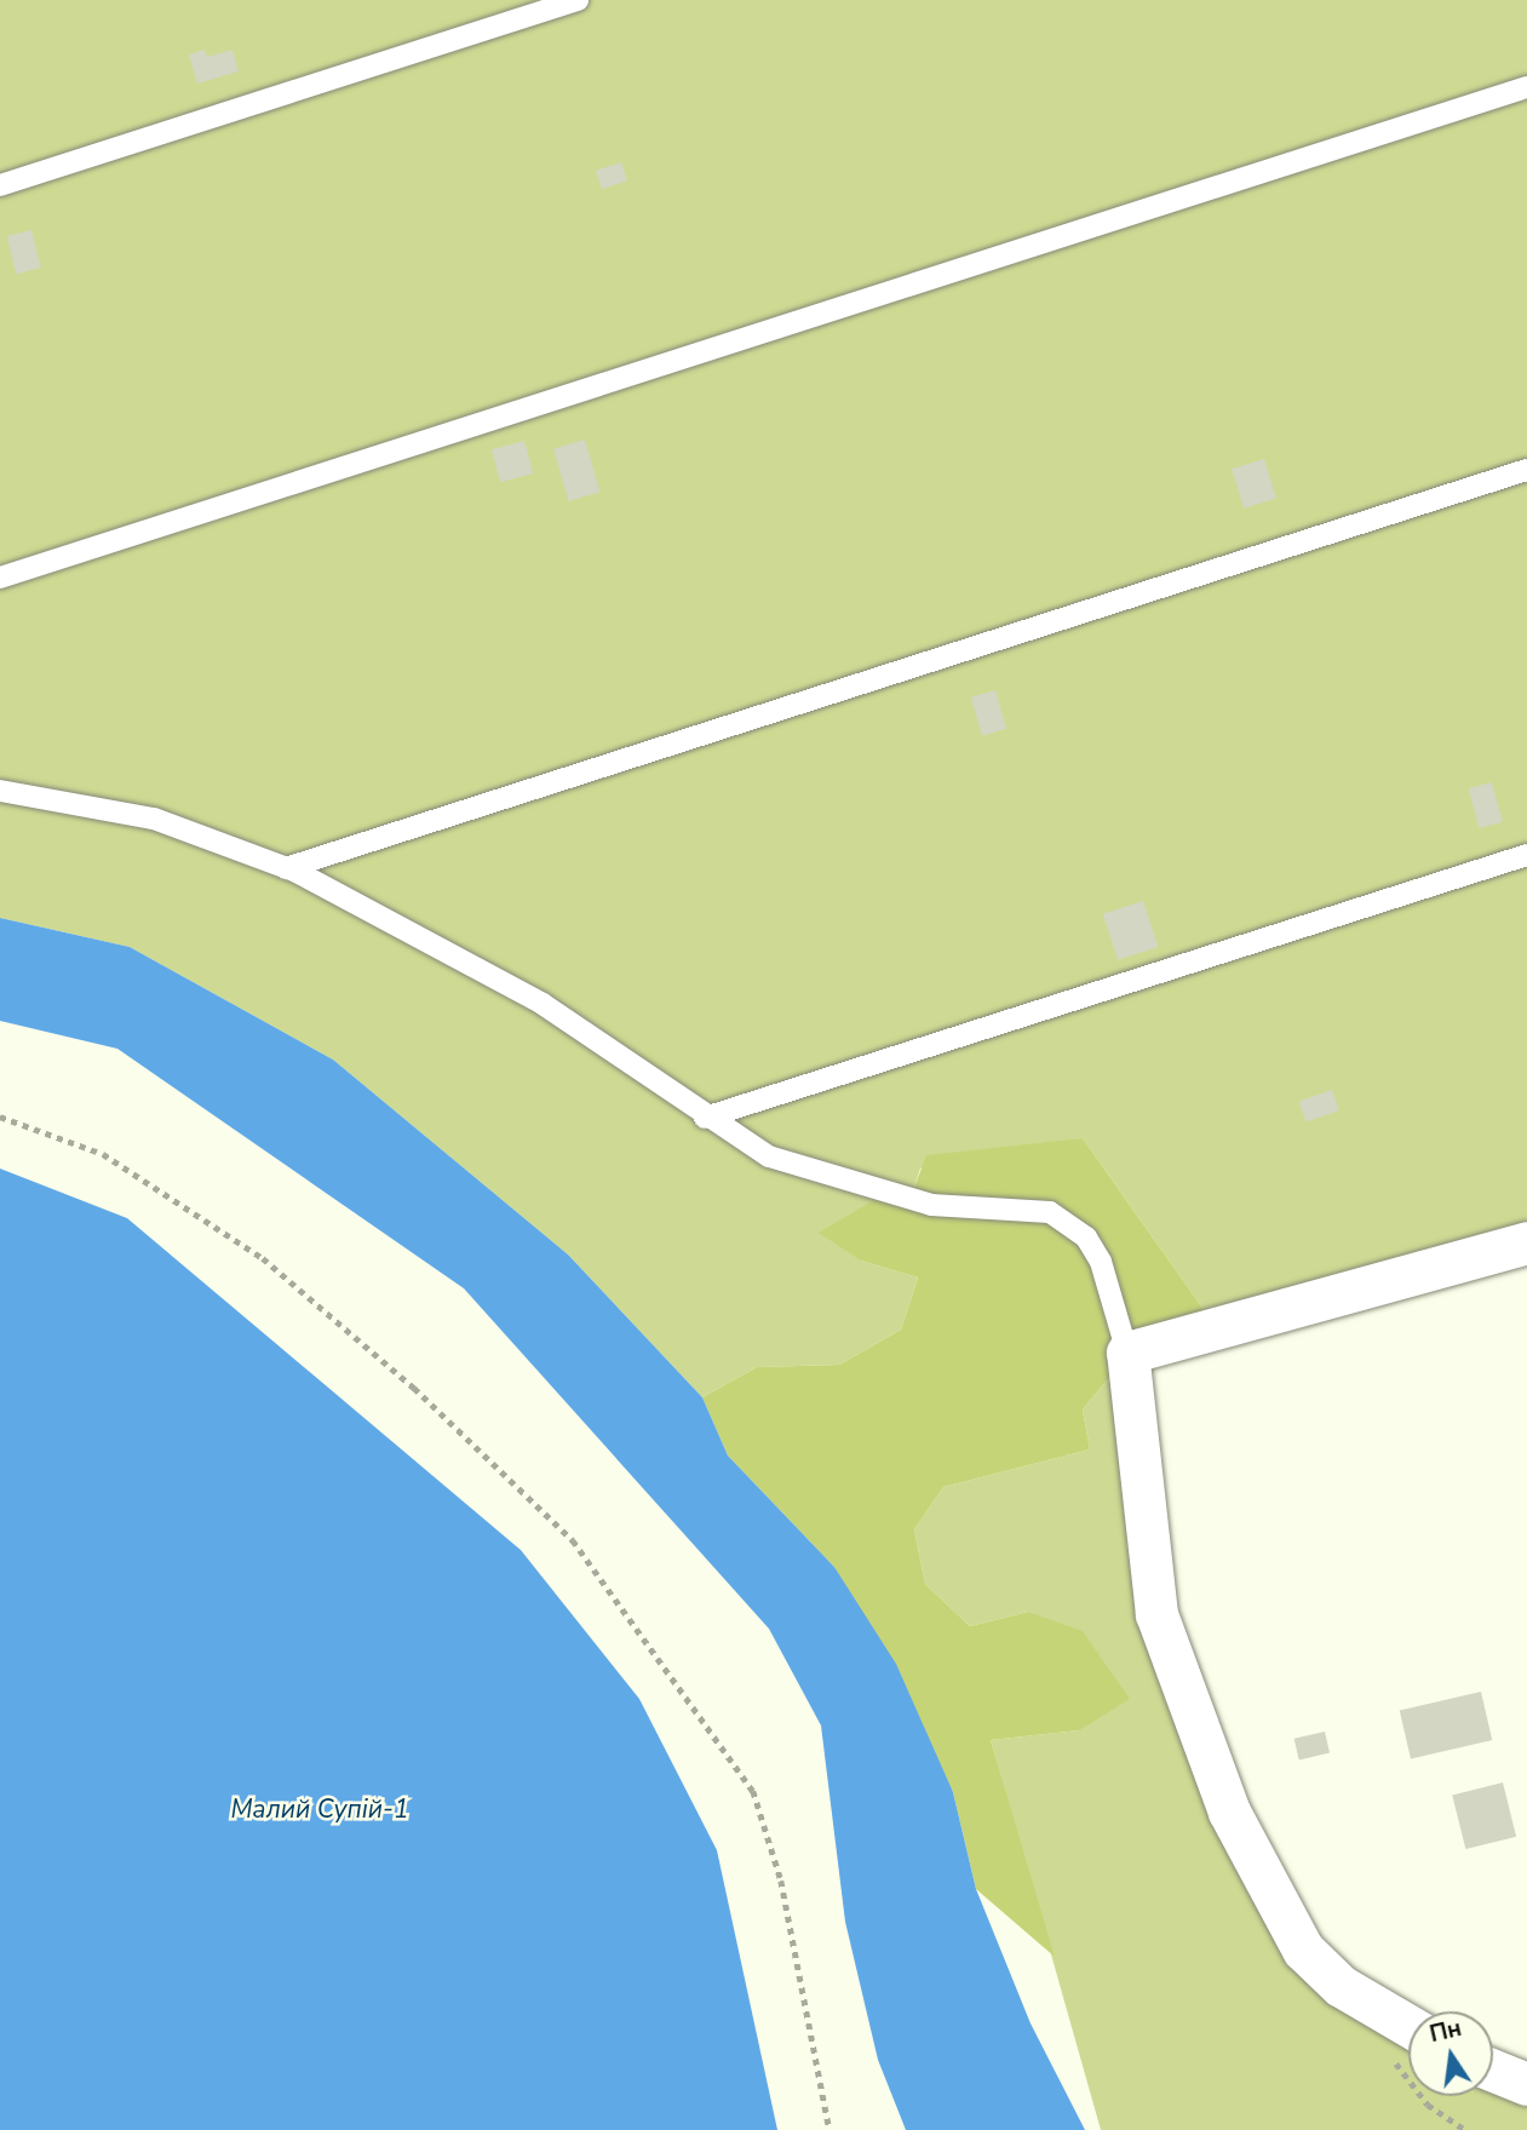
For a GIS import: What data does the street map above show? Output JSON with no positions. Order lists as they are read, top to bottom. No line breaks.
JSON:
{"water":["Малий Супій-1"],"north":"top"}
